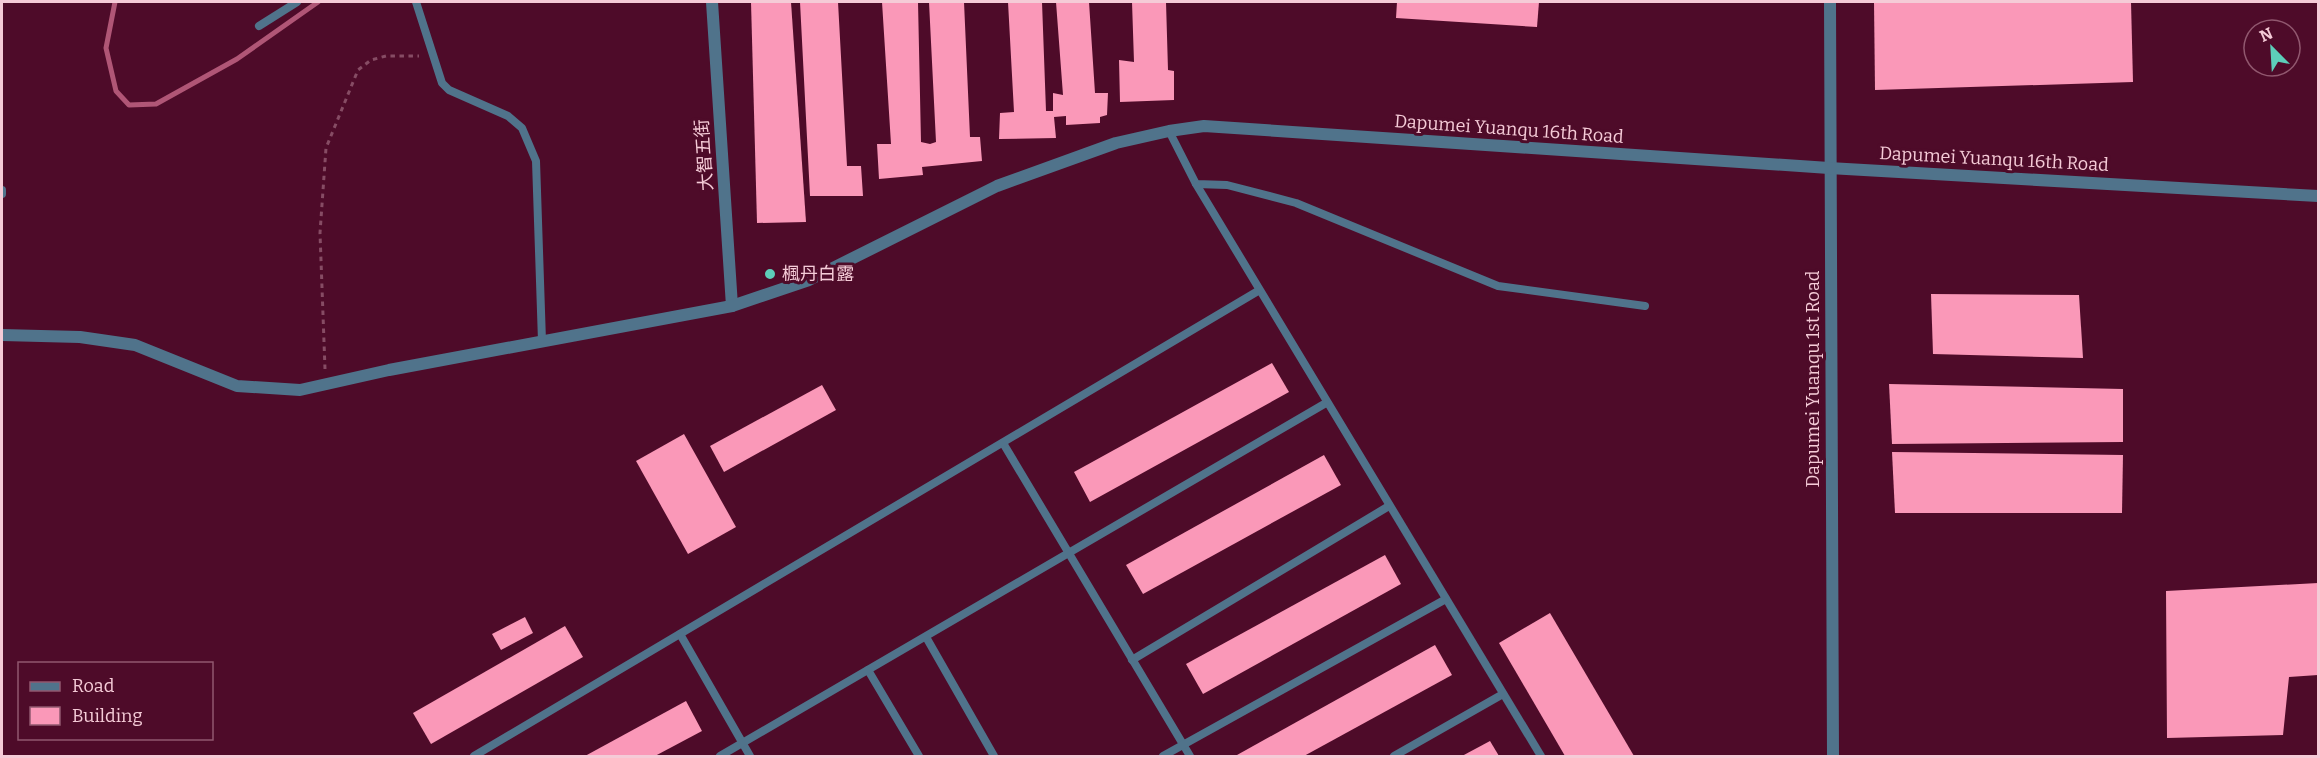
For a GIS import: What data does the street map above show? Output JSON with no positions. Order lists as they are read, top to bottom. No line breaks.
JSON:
{"streets":{"street":["Dapumei Yuanqu 16th Road","大智五街","Dapumei Yuanqu 1st Road"]},"crossings":[["Dapumei Yuanqu 16th Road","大智五街"],["Dapumei Yuanqu 16th Road","Dapumei Yuanqu 1st Road"]],"places":["楓丹白露"],"legend":["Road","Building"],"north":"top left"}
